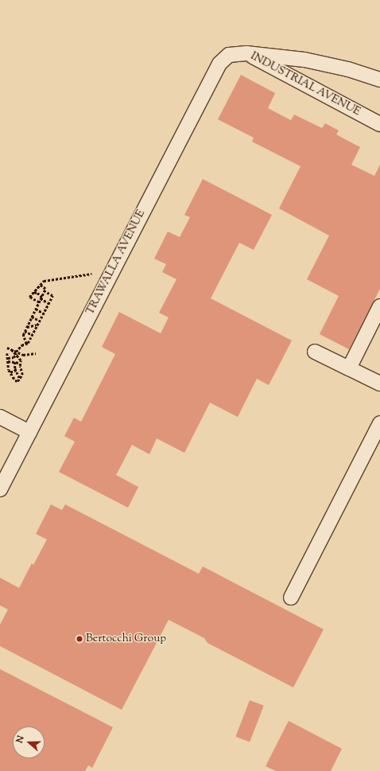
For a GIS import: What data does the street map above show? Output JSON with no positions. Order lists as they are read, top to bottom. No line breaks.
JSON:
{"streets":{"street":["INDUSTRIAL AVENUE","TRAWALLA AVENUE"]},"crossings":[["INDUSTRIAL AVENUE","TRAWALLA AVENUE"]],"places":["Bertocchi Group"],"north":"left"}
